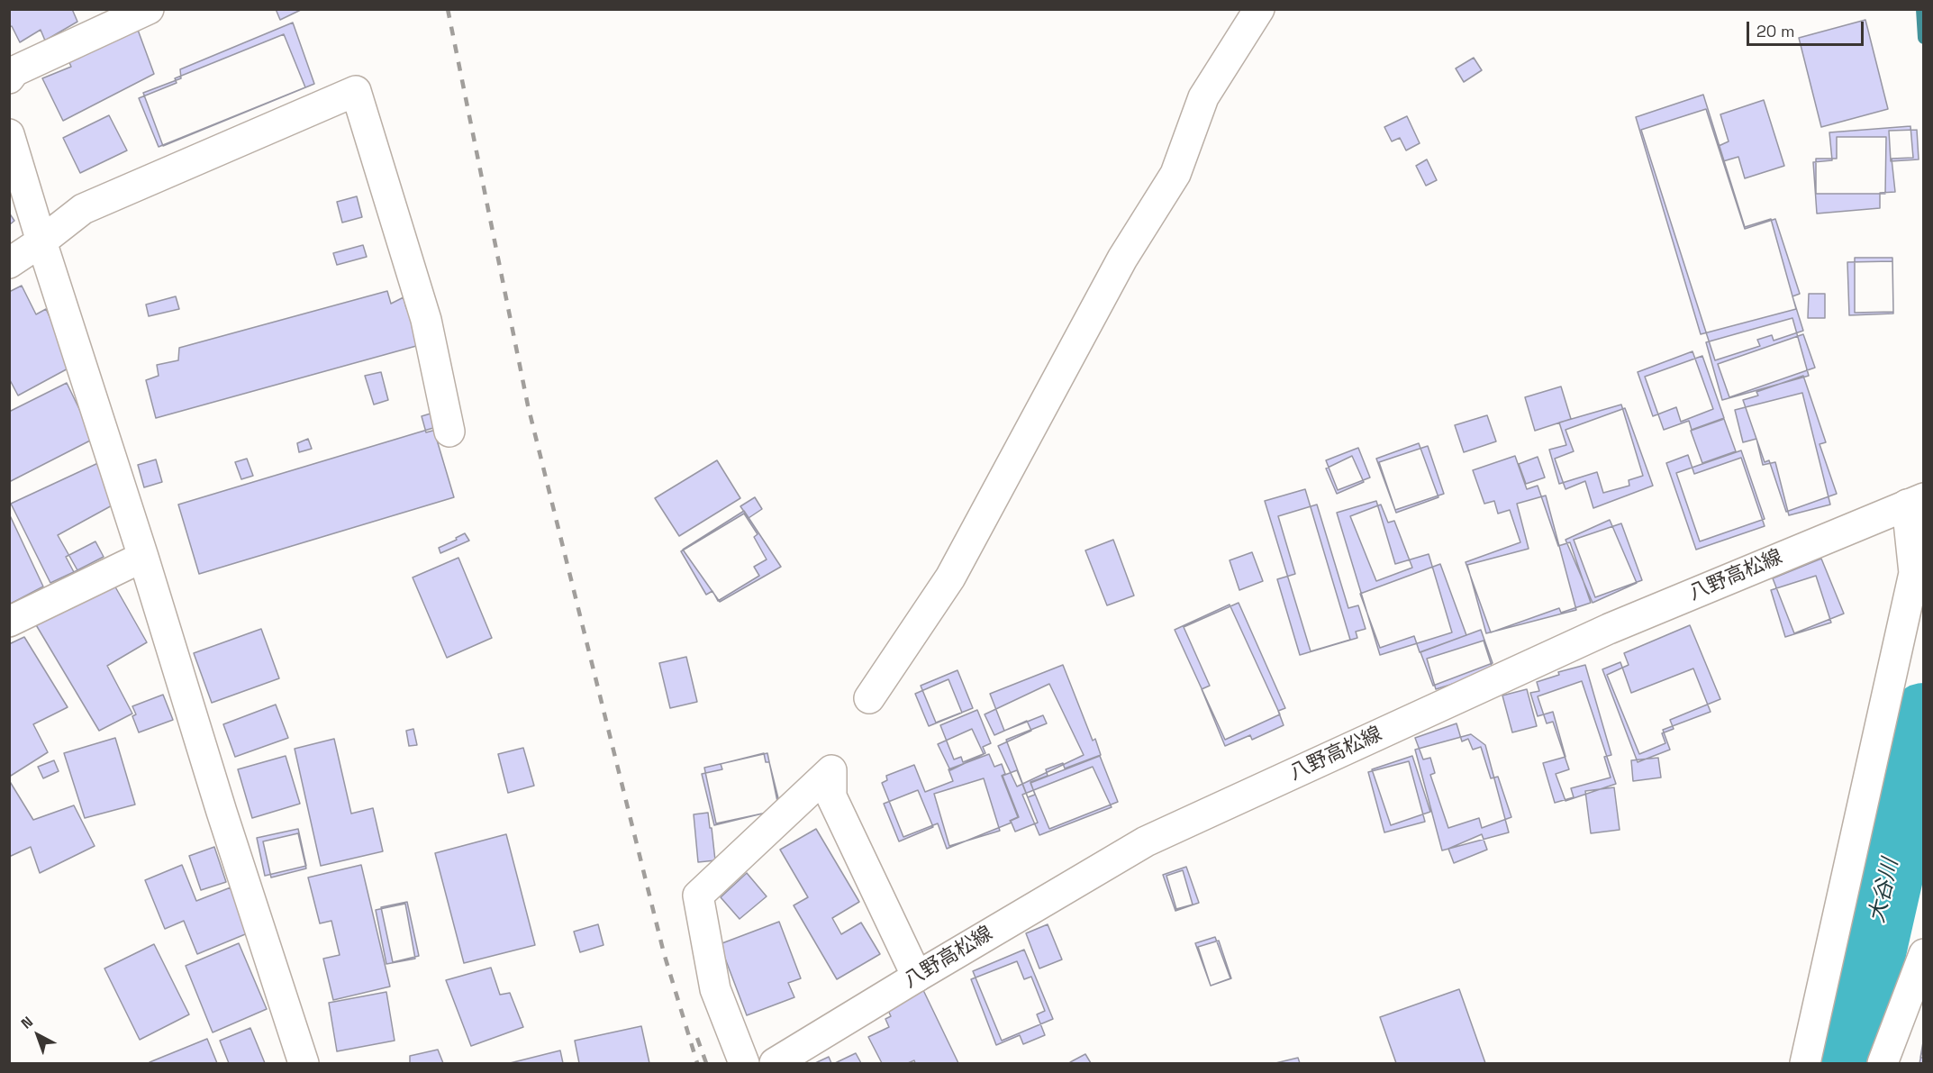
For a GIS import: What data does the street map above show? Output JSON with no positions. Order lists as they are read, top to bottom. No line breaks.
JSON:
{"streets":{"street":["八野高松線"]},"water":["大谷川"],"scale_bar":"20 m","north":"top left"}
